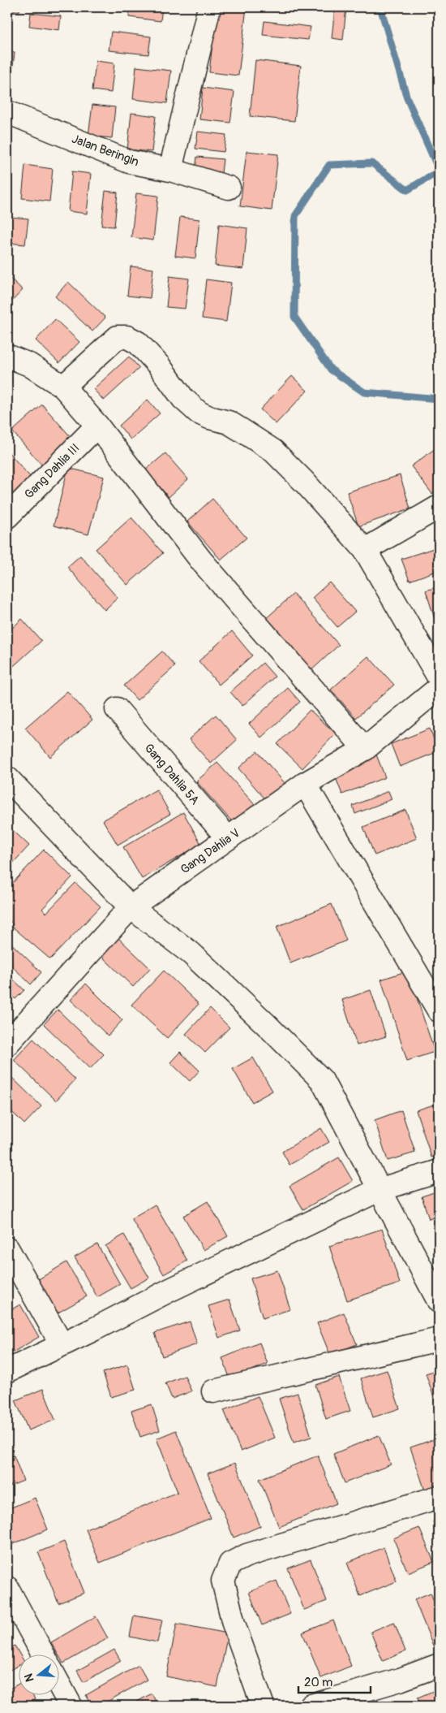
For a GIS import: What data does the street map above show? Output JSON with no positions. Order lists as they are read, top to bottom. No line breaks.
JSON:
{"streets":{"street":["Jalan Beringin","Gang Dahlia III","Gang Dahlia 5A","Gang Dahlia V"]},"crossings":[["Gang Dahlia 5A","Gang Dahlia V"]],"scale_bar":"20 m","north":"left"}
